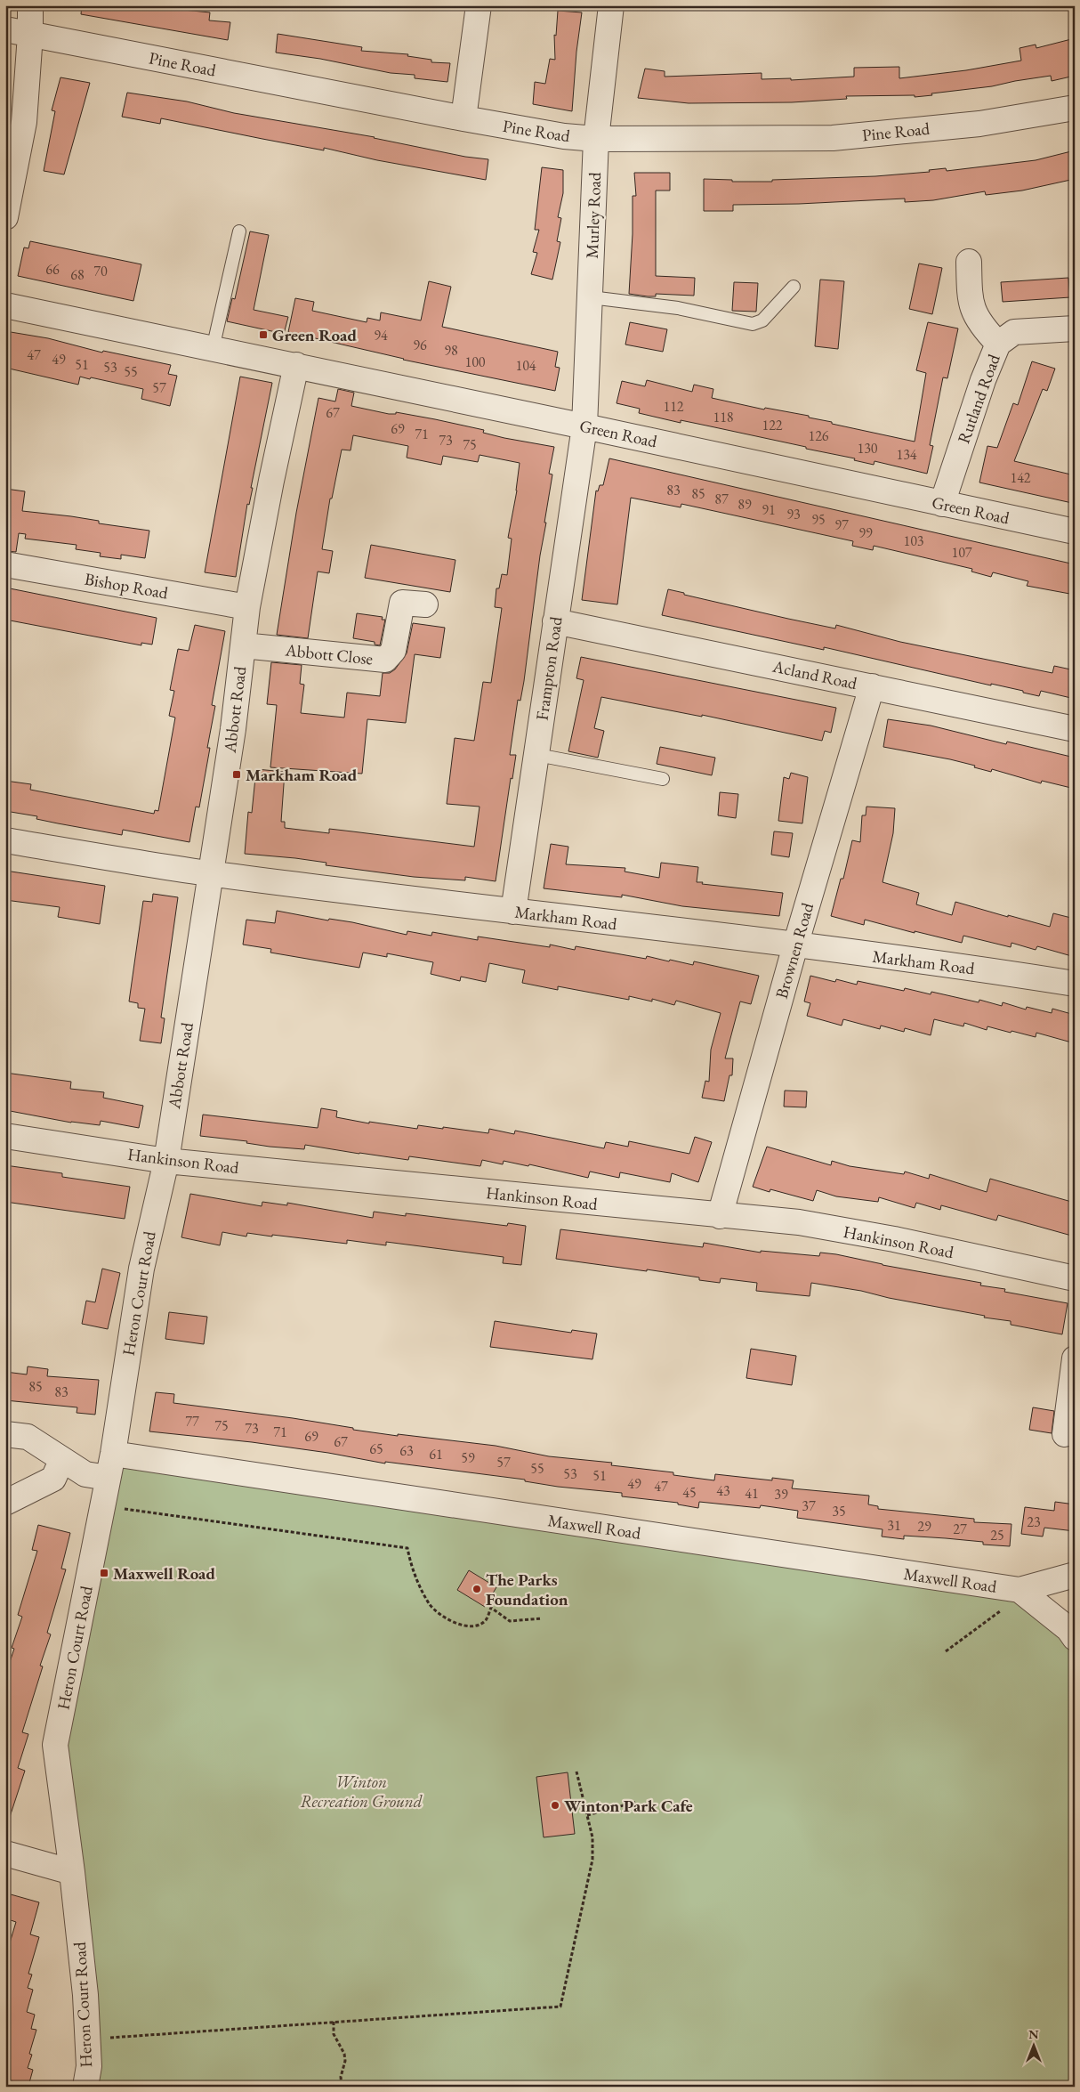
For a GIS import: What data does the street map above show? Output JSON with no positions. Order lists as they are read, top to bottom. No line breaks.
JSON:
{"streets":{"street":["Pine Road","Murley Road","Rutland Road","Green Road","Bishop Road","Abbott Close","Frampton Road","Acland Road","Abbott Road","Markham Road","Brownen Road","Hankinson Road","Heron Court Road","Maxwell Road"]},"crossings":[["Pine Road","Murley Road"],["Murley Road","Green Road"],["Murley Road","Frampton Road"],["Rutland Road","Green Road"],["Green Road","Frampton Road"],["Green Road","Abbott Road"],["Bishop Road","Abbott Road"],["Abbott Close","Abbott Road"],["Frampton Road","Acland Road"],["Frampton Road","Markham Road"],["Acland Road","Brownen Road"],["Abbott Road","Markham Road"],["Abbott Road","Hankinson Road"],["Abbott Road","Heron Court Road"],["Markham Road","Brownen Road"],["Brownen Road","Hankinson Road"],["Hankinson Road","Heron Court Road"],["Heron Court Road","Maxwell Road"]],"parks":["Winton Recreation Ground"],"places":{"transit":["Green Road","Markham Road","Maxwell Road"],"other":["The Parks Foundation","Winton Park Cafe"]},"house_numbers":["66","70","68","94","96","98","47","49","100","51","104","53","55","57","112","67","118","122","69","71","126","73","75","130","134","142","83","85","87","89","91","93","95","97","99","103","107","85","83","77","75","73","71","69","67","65","63","61","59","57","55","53","51","49","47","43","45","41","39","37","35","23","31","29","27","25"],"north":"top"}
